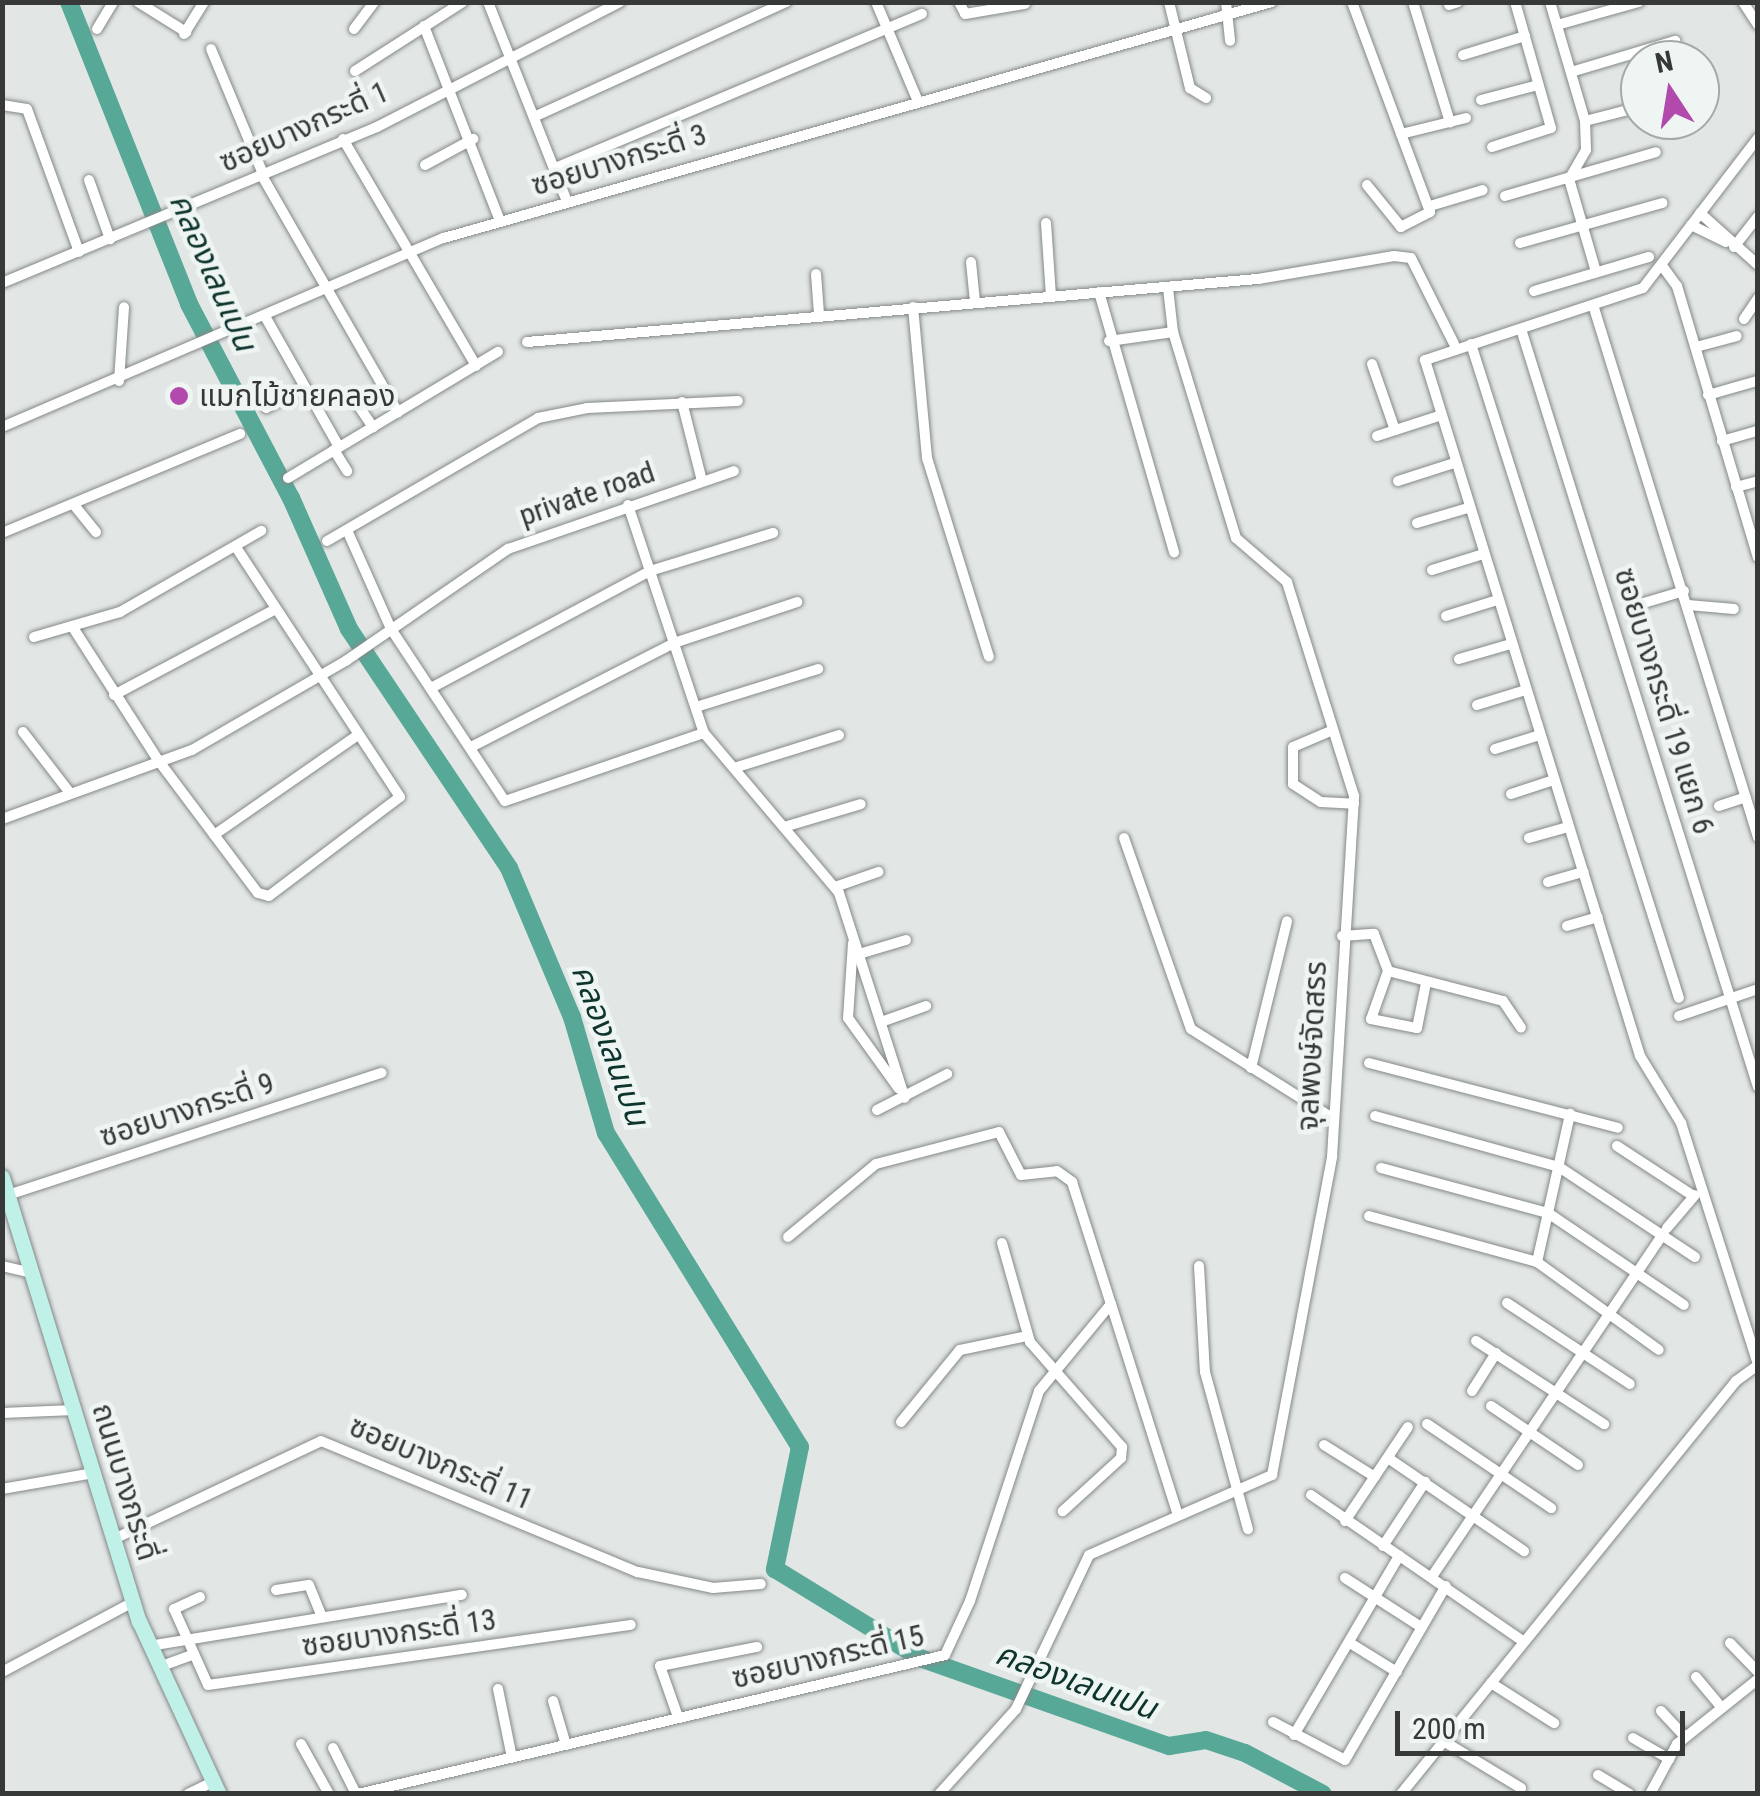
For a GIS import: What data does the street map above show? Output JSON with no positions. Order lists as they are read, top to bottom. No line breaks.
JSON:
{"streets":{"street":["ซอยบางกระดี่ 1","ซอยบางกระดี่ 3","private road","ซอยบางกระดี่ 19 แยก 6","จุลพงษ์จัดสรร","ซอยบางกระดี่ 9","ซอยบางกระดี่ 11","ถนนบางกระดี่","ซอยบางกระดี่ 13","ซอยบางกระดี่ 15"]},"crossings":[["ซอยบางกระดี่ 9","ถนนบางกระดี่"],["ซอยบางกระดี่ 11","ถนนบางกระดี่"]],"water":["คลองเลนเปน"],"places":["แมกไม้ชายคลอง"],"scale_bar":"200 m","north":"top"}
